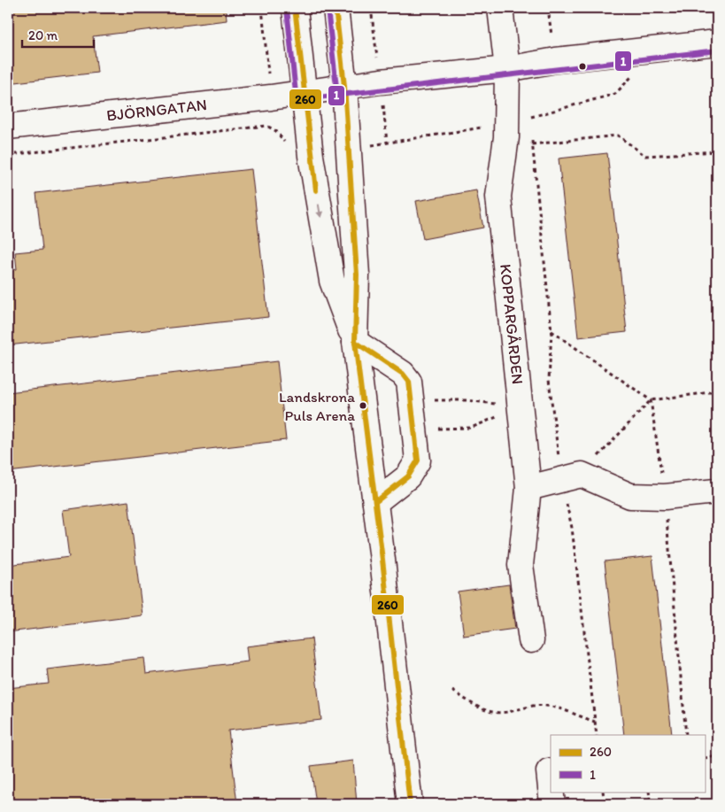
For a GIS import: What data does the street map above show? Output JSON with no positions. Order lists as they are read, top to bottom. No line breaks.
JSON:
{"streets":{"street":["BJÖRNGATAN","KOPPARGÅRDEN"]},"crossings":[["BJÖRNGATAN","KOPPARGÅRDEN"]],"places":["Landskrona Puls Arena"],"lines":["transit line 260","transit line 1"],"legend":["260","1"],"scale_bar":"20 m"}
